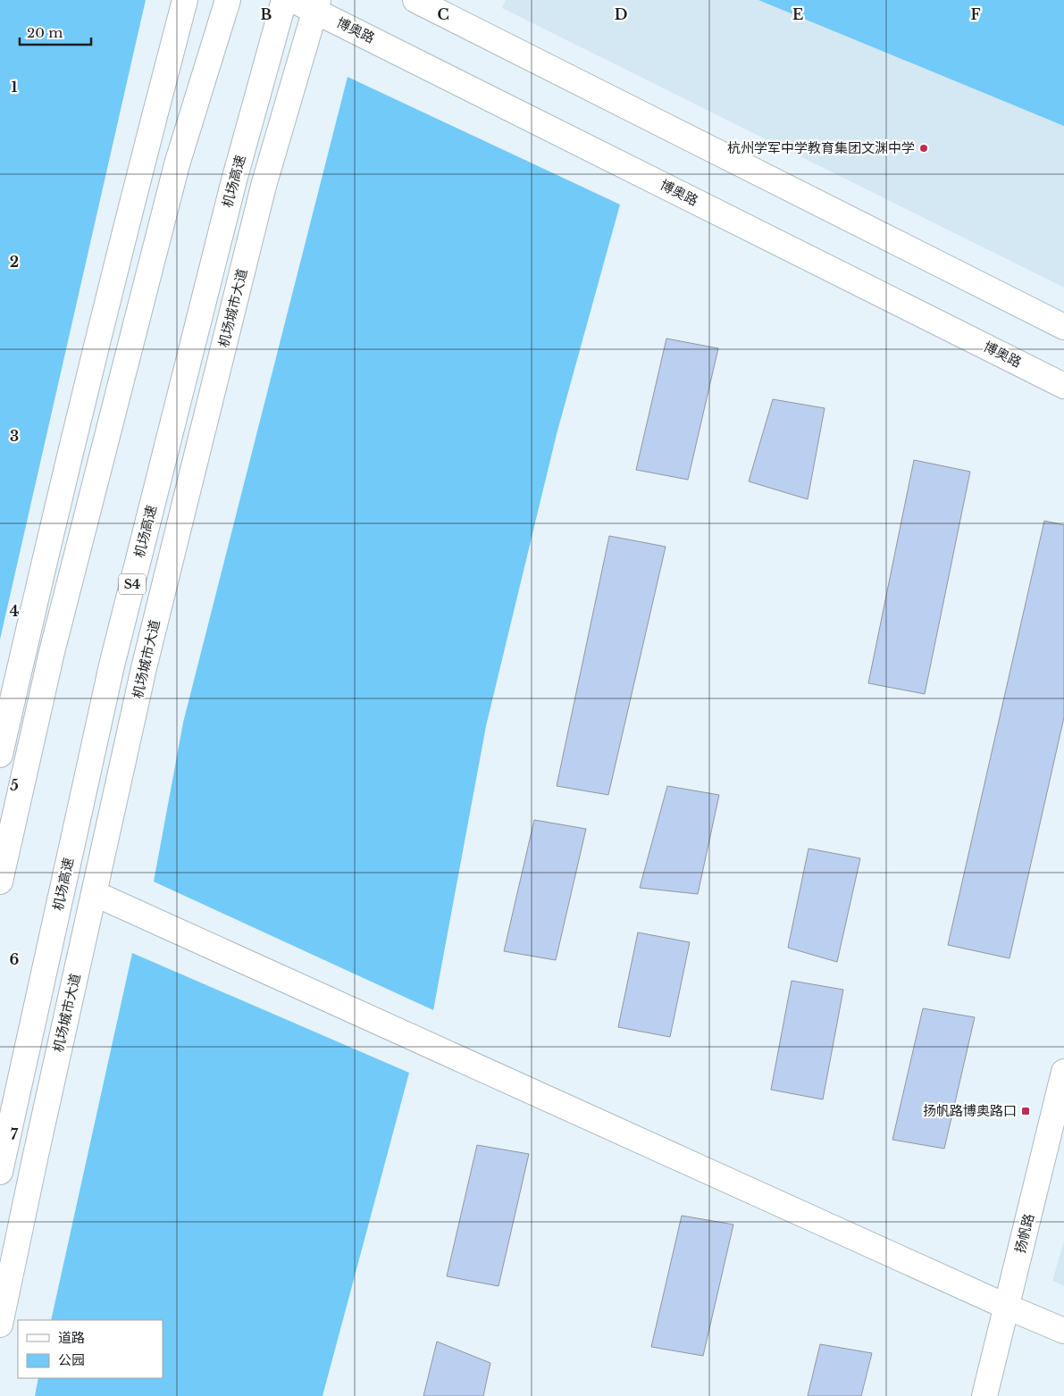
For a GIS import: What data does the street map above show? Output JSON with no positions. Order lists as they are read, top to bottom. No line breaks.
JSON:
{"streets":{"main road":["博奥路","机场高速","机场城市大道","S4","扬帆路"]},"crossings":[["博奥路","机场城市大道"]],"places":{"other":["杭州学军中学教育集团文渊中学"],"transit":["扬帆路博奥路口"]},"legend":["道路","公园"],"scale_bar":"20 m","grid":{"columns":["B","C","D","E","F"],"rows":["1","2","3","4","5","6","7"]}}
